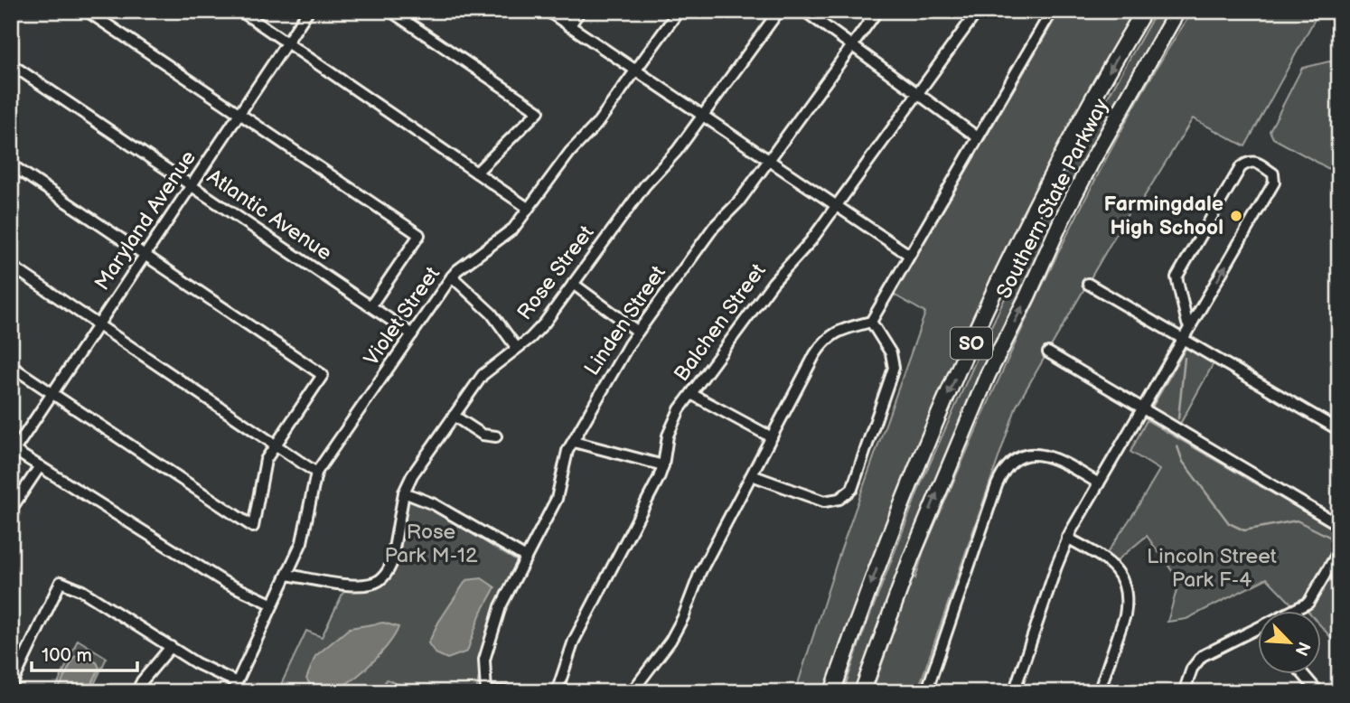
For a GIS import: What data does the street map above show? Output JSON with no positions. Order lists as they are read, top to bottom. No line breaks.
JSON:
{"streets":{"highway":["Southern State Parkway","SO"],"street":["Atlantic Avenue","Maryland Avenue","Rose Street","Violet Street","Linden Street","Balchen Street"]},"crossings":[["Atlantic Avenue","Maryland Avenue"],["Atlantic Avenue","Violet Street"],["Rose Street","Violet Street"]],"parks":["Rose Park M-12","Lincoln Street Park F-4"],"places":["Farmingdale High School"],"scale_bar":"100 m","north":"bottom right"}
